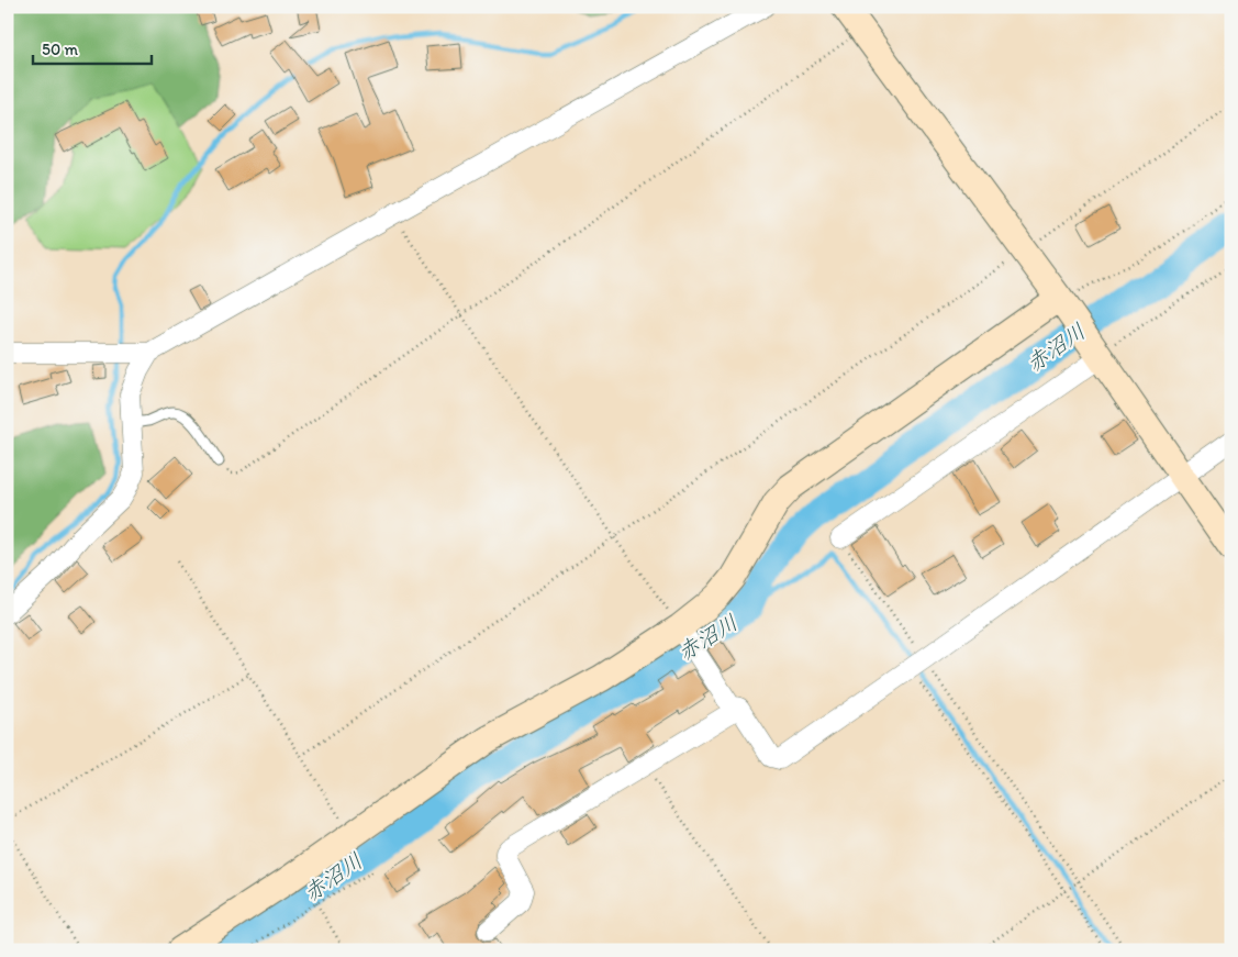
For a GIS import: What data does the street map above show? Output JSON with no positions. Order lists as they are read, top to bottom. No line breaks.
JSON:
{"water":["赤沼川"],"scale_bar":"50 m"}
